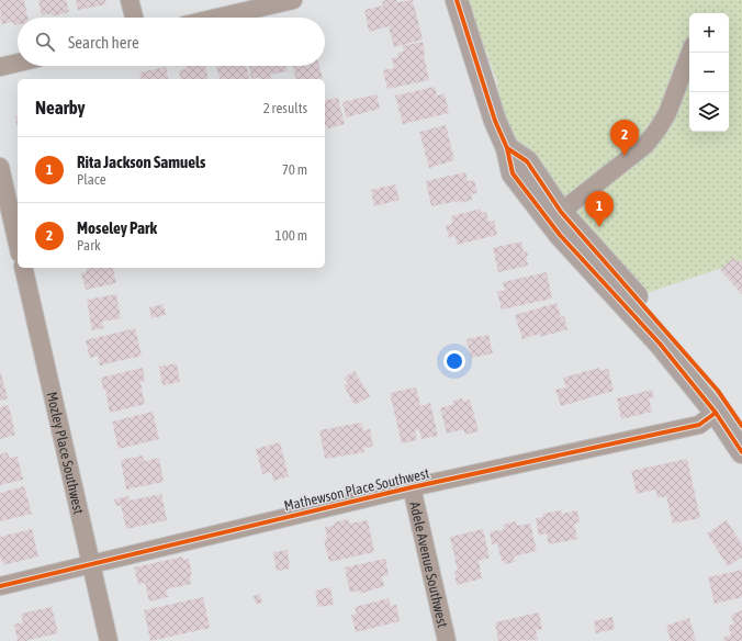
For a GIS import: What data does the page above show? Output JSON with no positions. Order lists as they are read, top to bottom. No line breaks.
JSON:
{"streets":{"street":["Mozley Place Southwest","Mathewson Place Southwest","Adele Avenue Southwest"]},"crossings":[["Mozley Place Southwest","Mathewson Place Southwest"],["Mathewson Place Southwest","Adele Avenue Southwest"]],"page":{"map_buttons":["+","−"],"search":"Search here","heading":["Nearby","2 results"],"pins":["2","1"],"list":[{"mark":"1","name":"Rita Jackson Samuels","note":"Place","value":"70 m"},{"mark":"2","name":"Moseley Park","note":"Park","value":"100 m"}]}}
